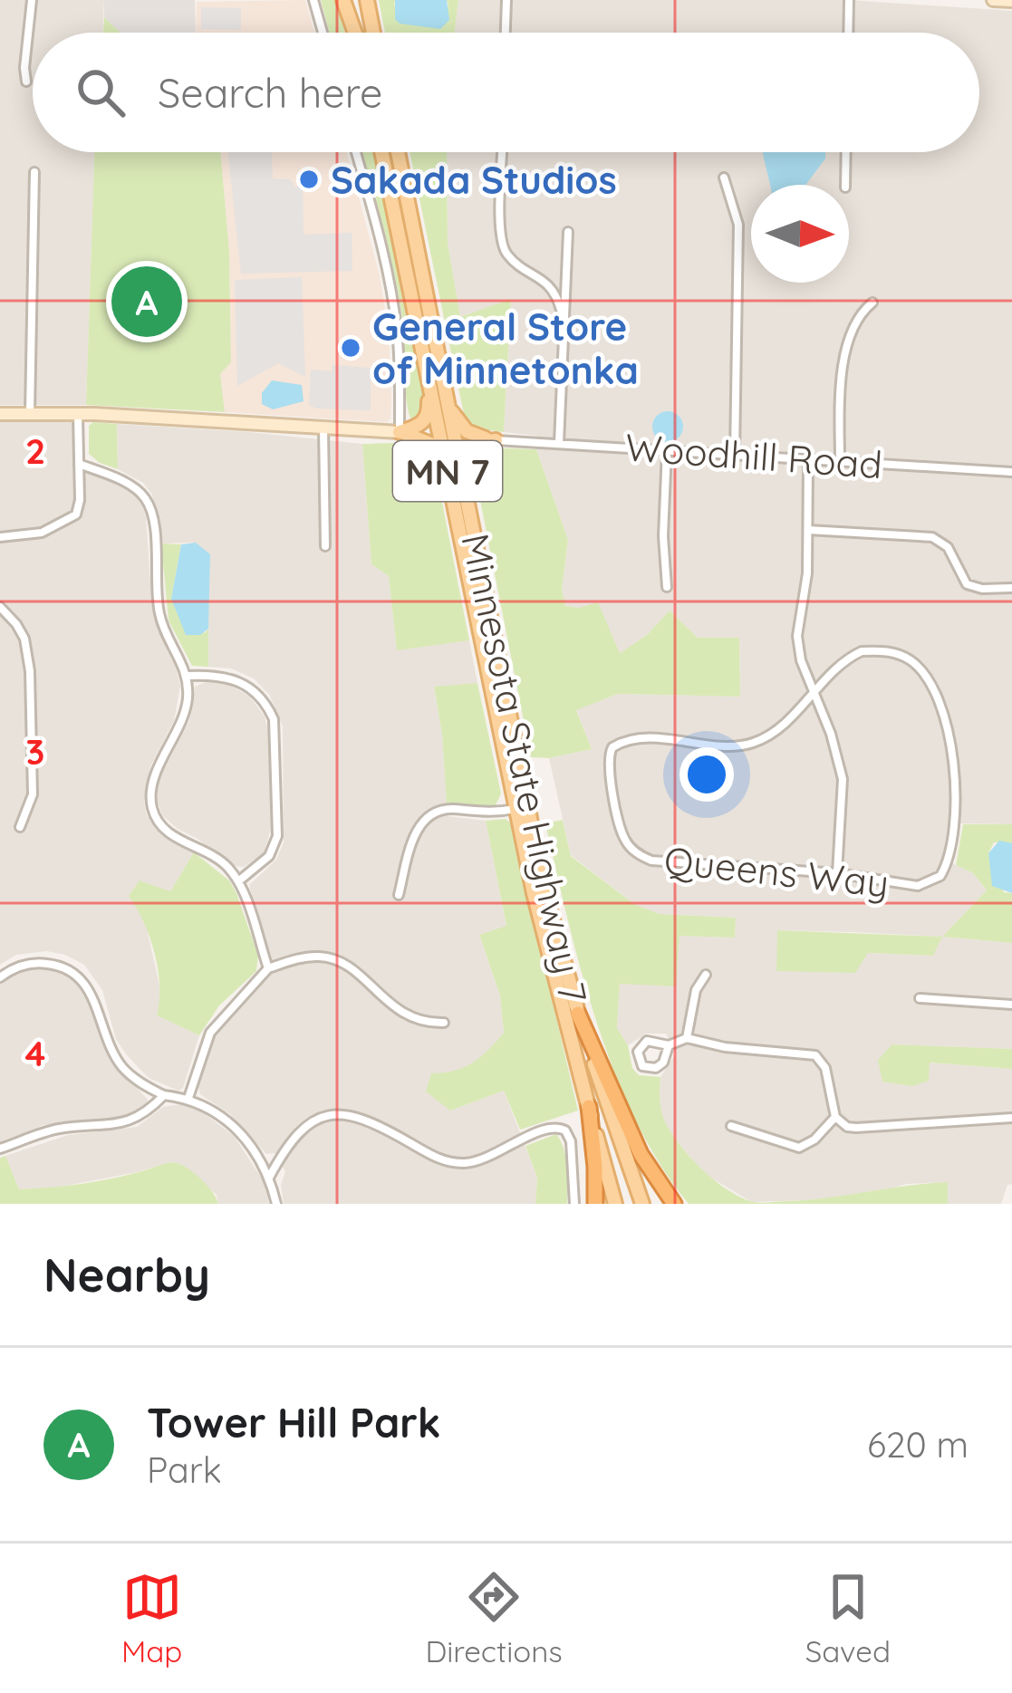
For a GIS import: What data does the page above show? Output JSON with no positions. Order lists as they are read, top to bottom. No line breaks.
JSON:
{"streets":{"main road":["MN 7","Minnesota State Highway 7"],"street":["Woodhill Road","Queens Way"]},"places":["Sakada Studios","General Store of Minnetonka"],"north":"right","page":{"search":"Search here","pins":"A","heading":"Nearby","list":[{"mark":"A","name":"Tower Hill Park","note":"Park","value":"620 m"}],"nav":["Map","Directions","Saved"]},"grid":{"rows":["2","3","4"]}}
